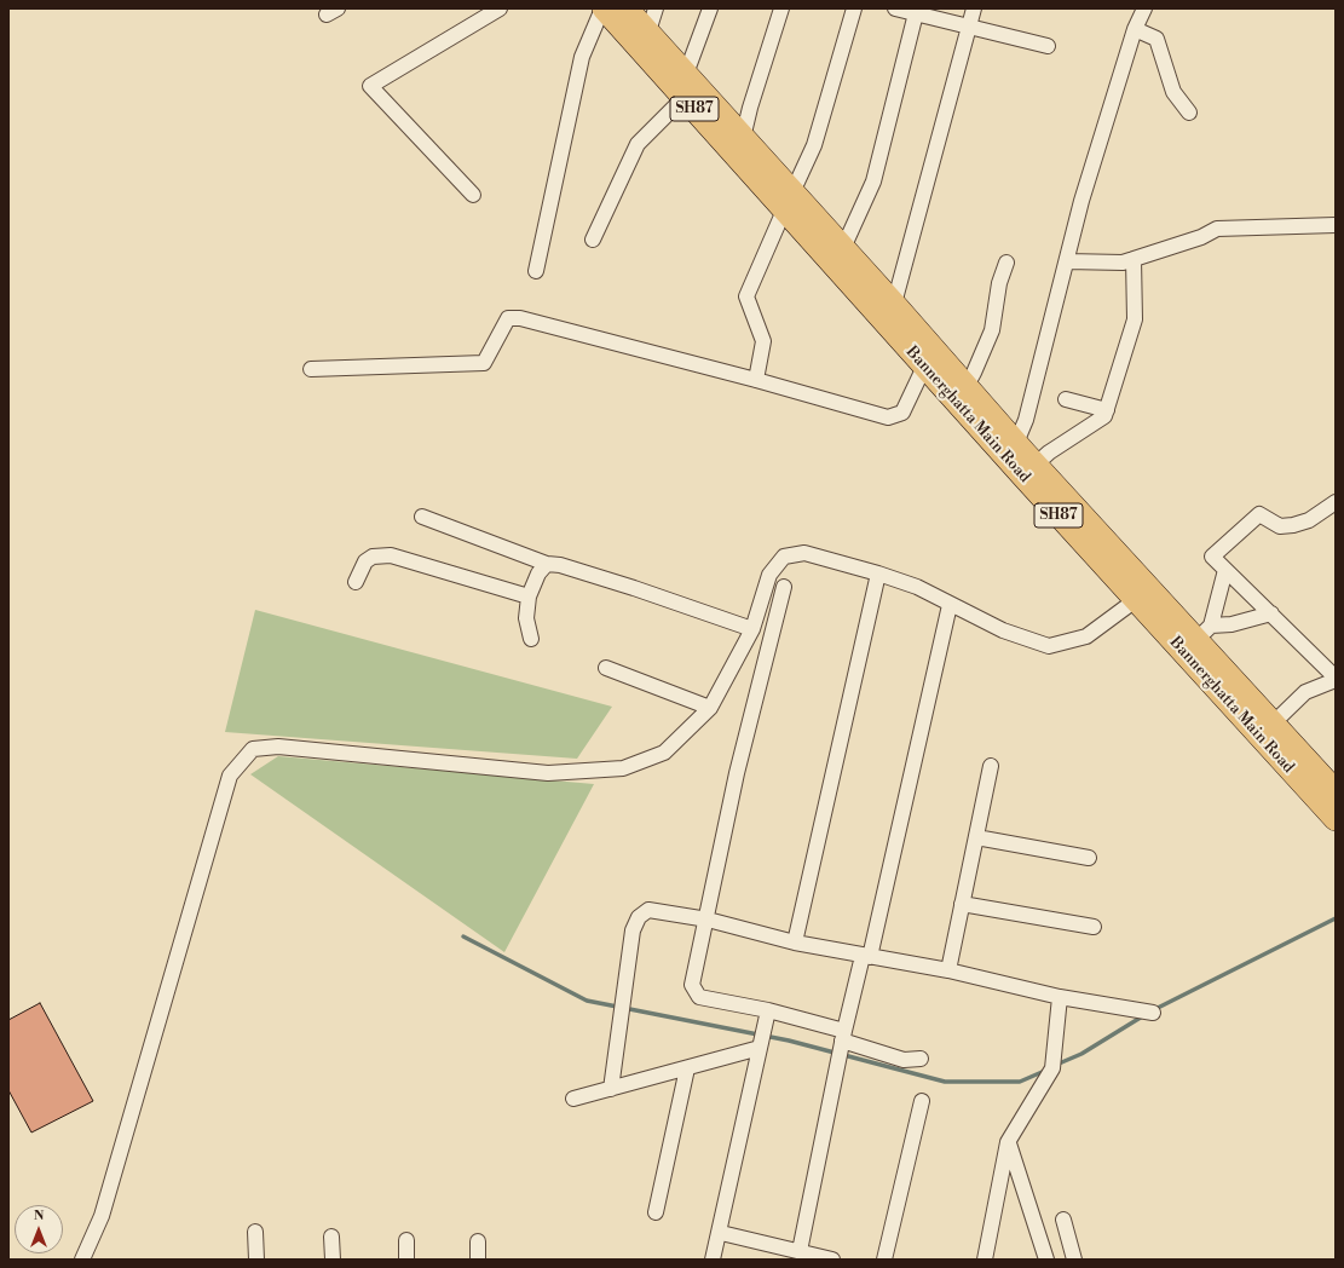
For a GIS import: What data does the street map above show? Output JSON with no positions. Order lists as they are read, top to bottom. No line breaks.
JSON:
{"streets":{"main road":["SH87","Bannerghatta Main Road"]},"north":"top"}
